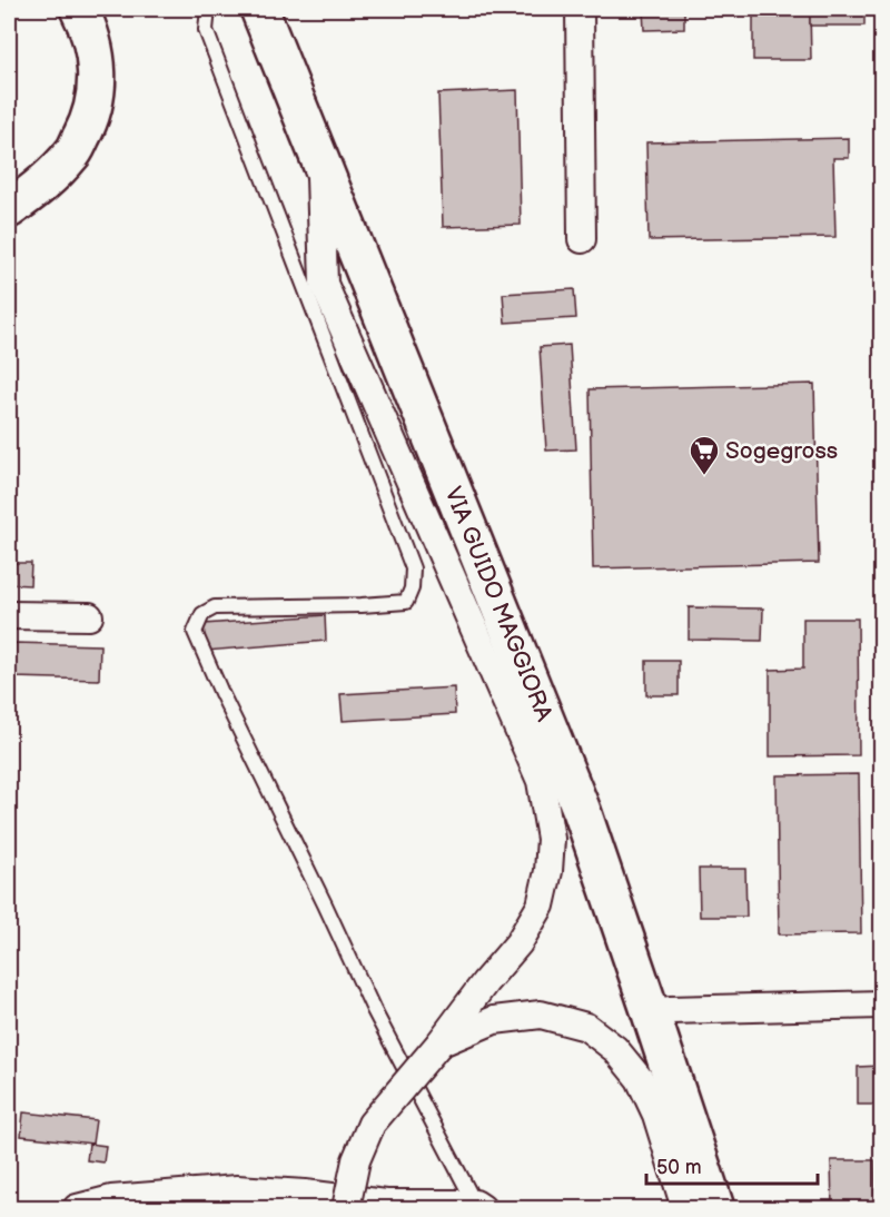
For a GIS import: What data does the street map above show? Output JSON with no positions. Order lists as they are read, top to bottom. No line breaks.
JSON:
{"streets":{"street":["VIA GUIDO MAGGIORA"]},"places":{"supermarket":["Sogegross"]},"scale_bar":"50 m"}
